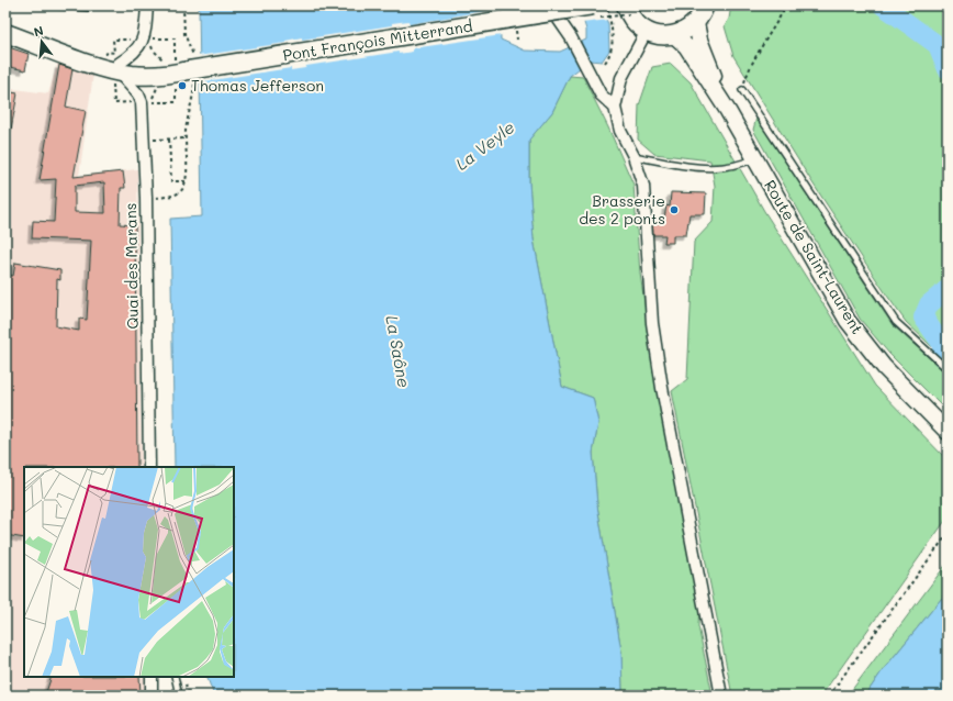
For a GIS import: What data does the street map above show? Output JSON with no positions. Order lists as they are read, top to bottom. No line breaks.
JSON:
{"streets":{"main road":["Pont François Mitterrand","Route de Saint-Laurent"],"street":["Quai des Marans"]},"crossings":[["Pont François Mitterrand","Quai des Marans"]],"water":["La Veyle","La Saône"],"places":["Thomas Jefferson","Brasserie des 2 ponts"],"north":"top"}
